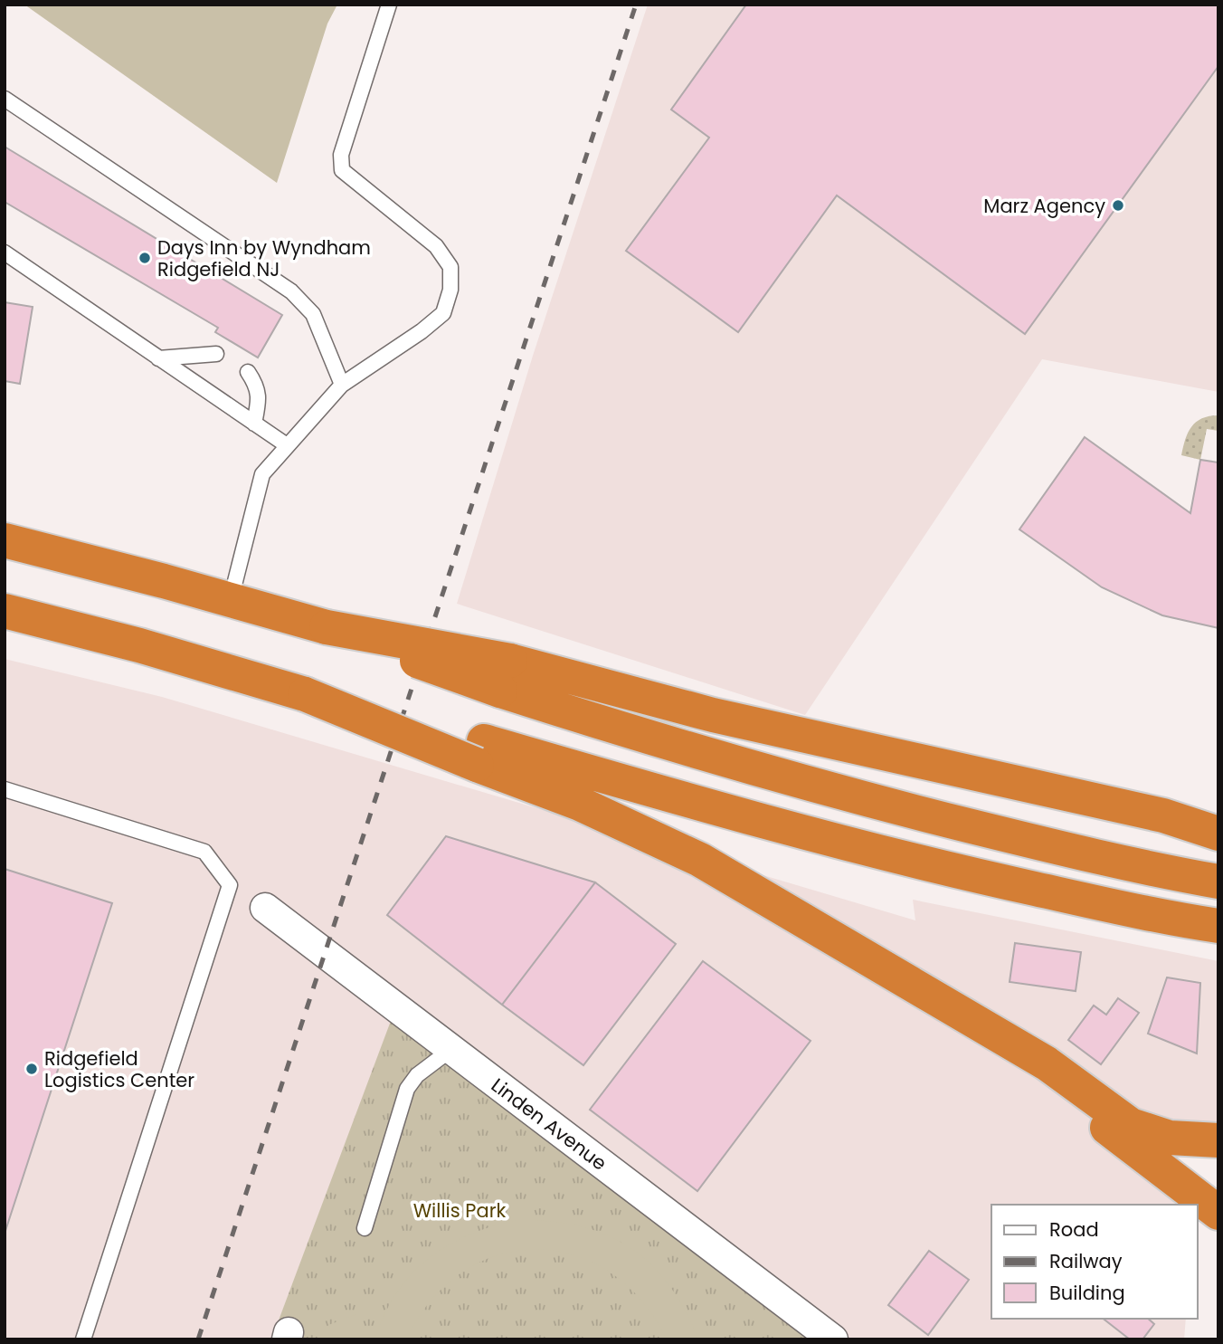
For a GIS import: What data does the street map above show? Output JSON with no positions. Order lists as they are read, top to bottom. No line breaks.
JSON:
{"streets":{"street":["Linden Avenue"]},"parks":["Willis Park"],"places":["Marz Agency","Days Inn by Wyndham Ridgefield NJ","Ridgefield Logistics Center"],"legend":["Road","Railway","Building"]}
